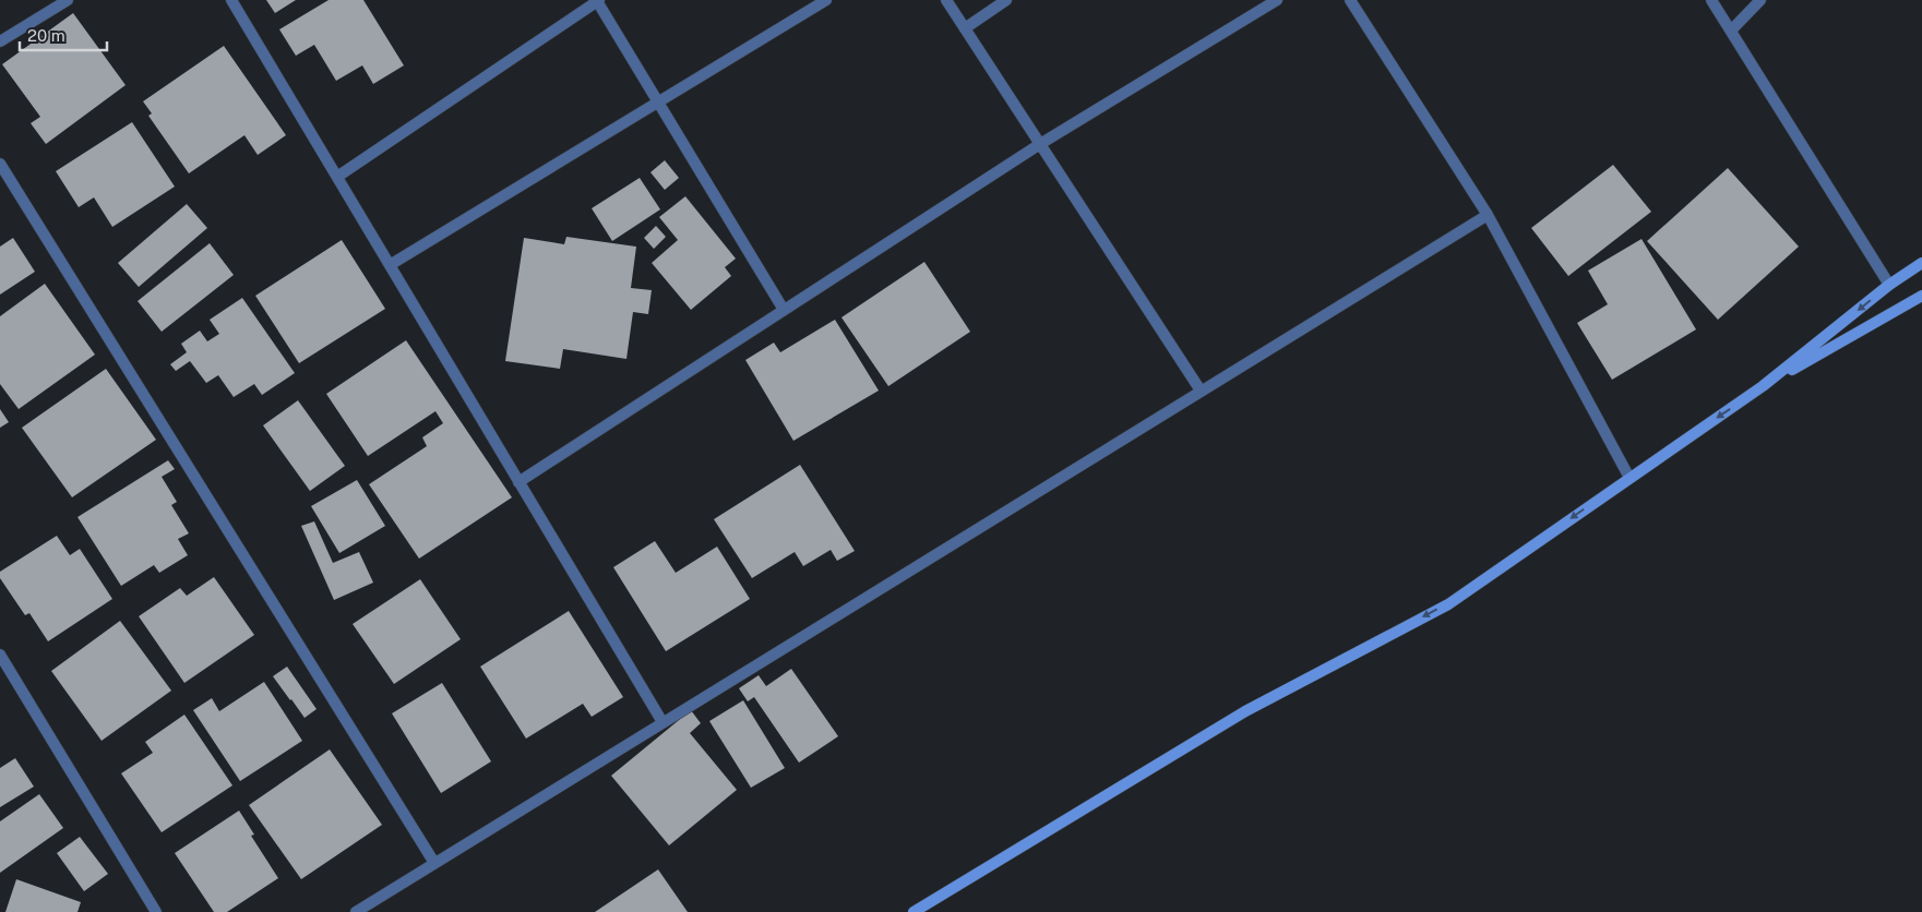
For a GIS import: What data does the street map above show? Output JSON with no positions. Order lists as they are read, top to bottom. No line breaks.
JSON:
{"scale_bar":"20 m"}
